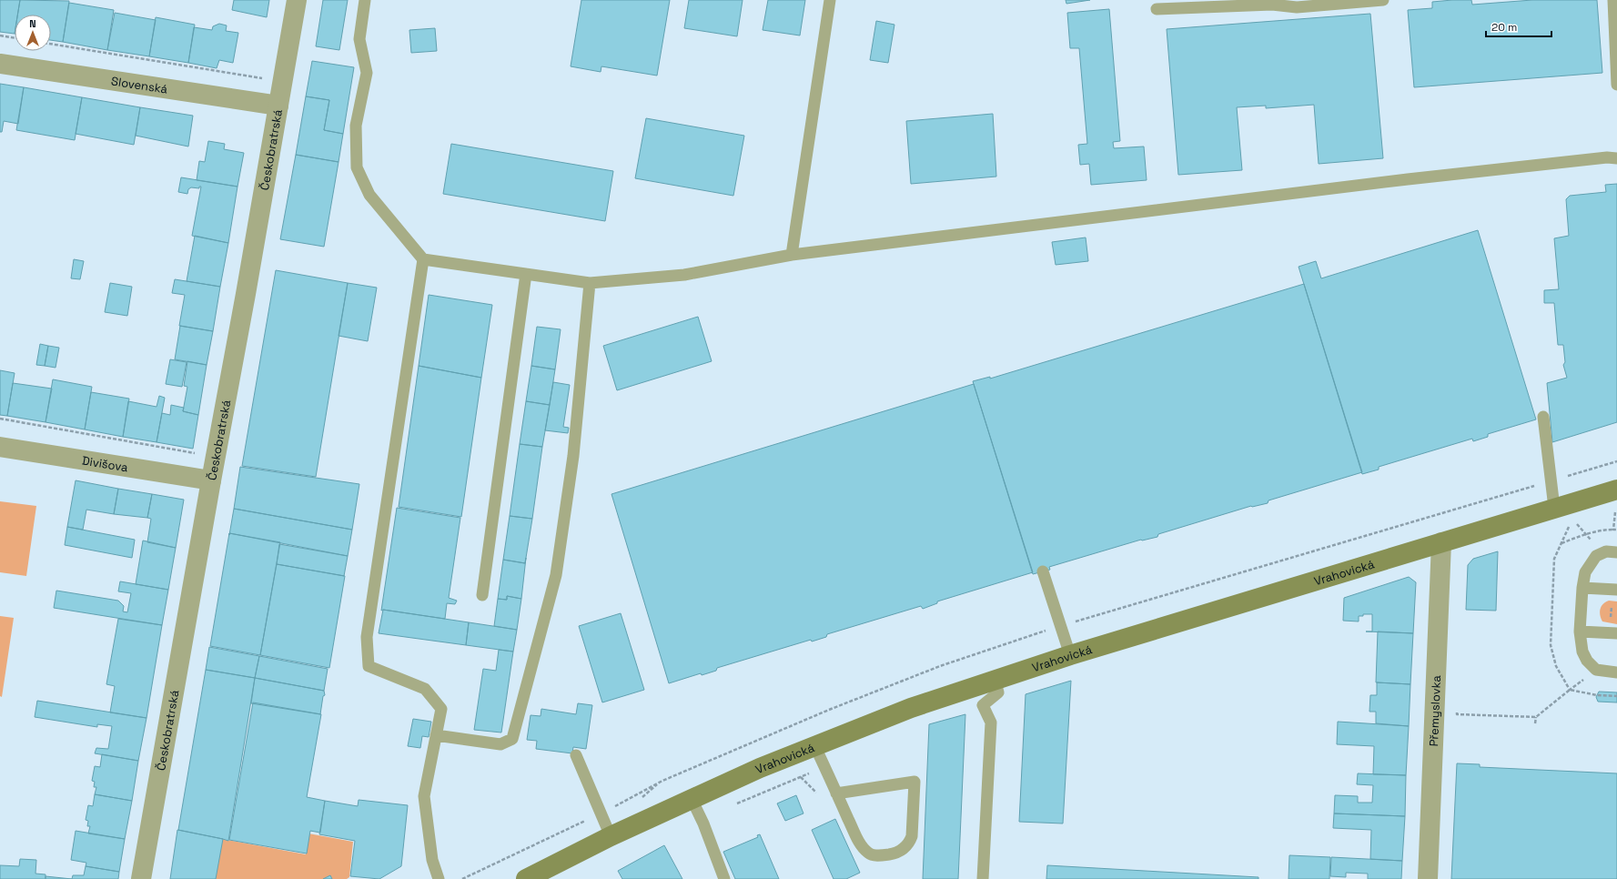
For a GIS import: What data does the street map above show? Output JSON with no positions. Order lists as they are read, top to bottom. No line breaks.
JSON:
{"streets":{"street":["Slovenská","Českobratrská","Divišova","Vrahovická","Přemyslovka"]},"crossings":[["Slovenská","Českobratrská"],["Českobratrská","Divišova"],["Vrahovická","Přemyslovka"]],"scale_bar":"20 m","north":"top"}
